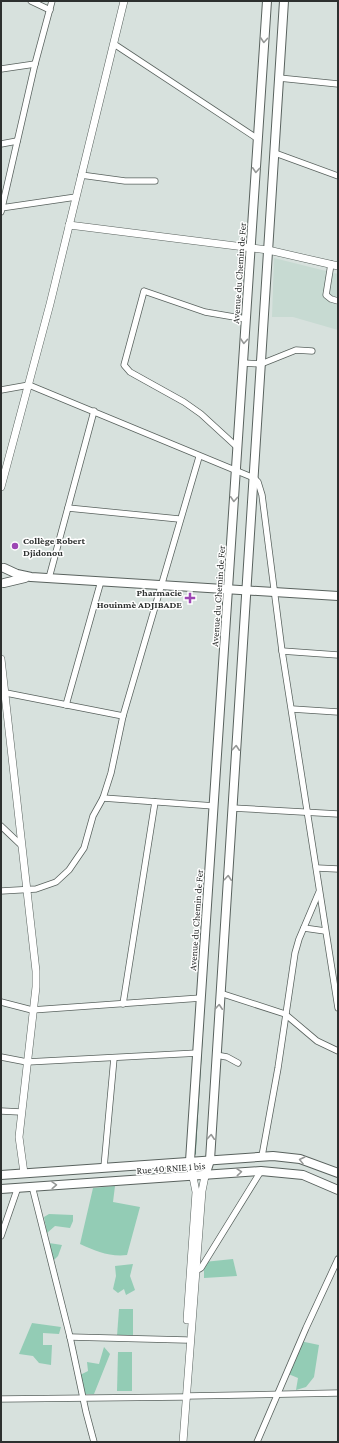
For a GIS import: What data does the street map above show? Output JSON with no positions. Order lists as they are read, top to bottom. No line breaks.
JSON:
{"streets":{"main road":["Avenue du Chemin de Fer","Rue 40 RNIE 1 bis"]},"crossings":[["Avenue du Chemin de Fer","Rue 40 RNIE 1 bis"]],"places":{"other":["Collège Robert Djidonou"],"health":["Pharmacie Houinmè ADJIBADE"]}}
